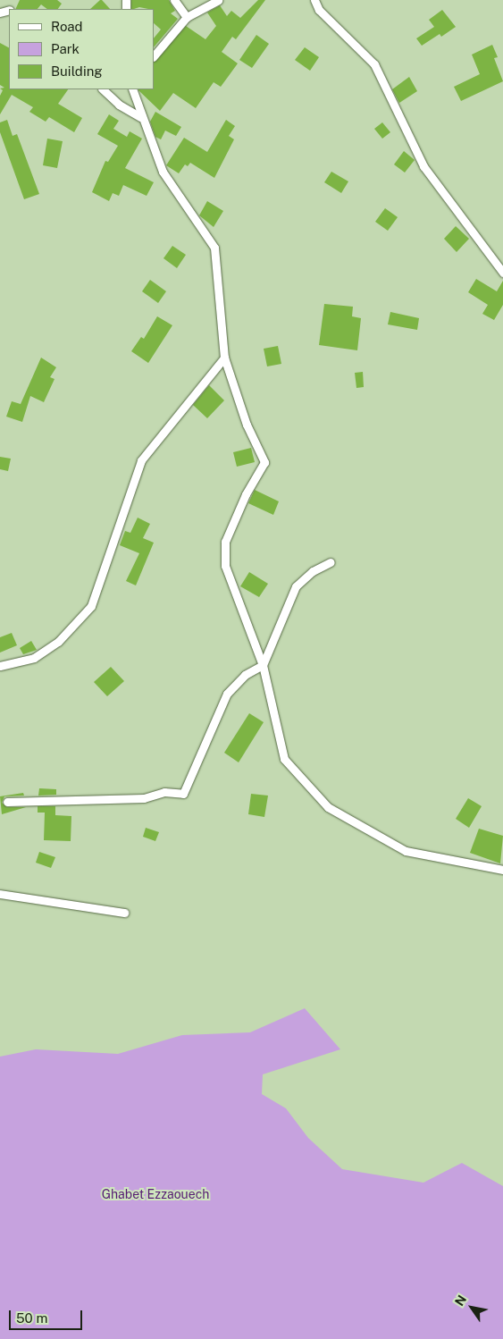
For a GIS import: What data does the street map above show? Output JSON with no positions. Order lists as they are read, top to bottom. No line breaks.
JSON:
{"parks":["Ghabet Ezzaouech"],"legend":["Road","Park","Building"],"scale_bar":"50 m","north":"top left"}
